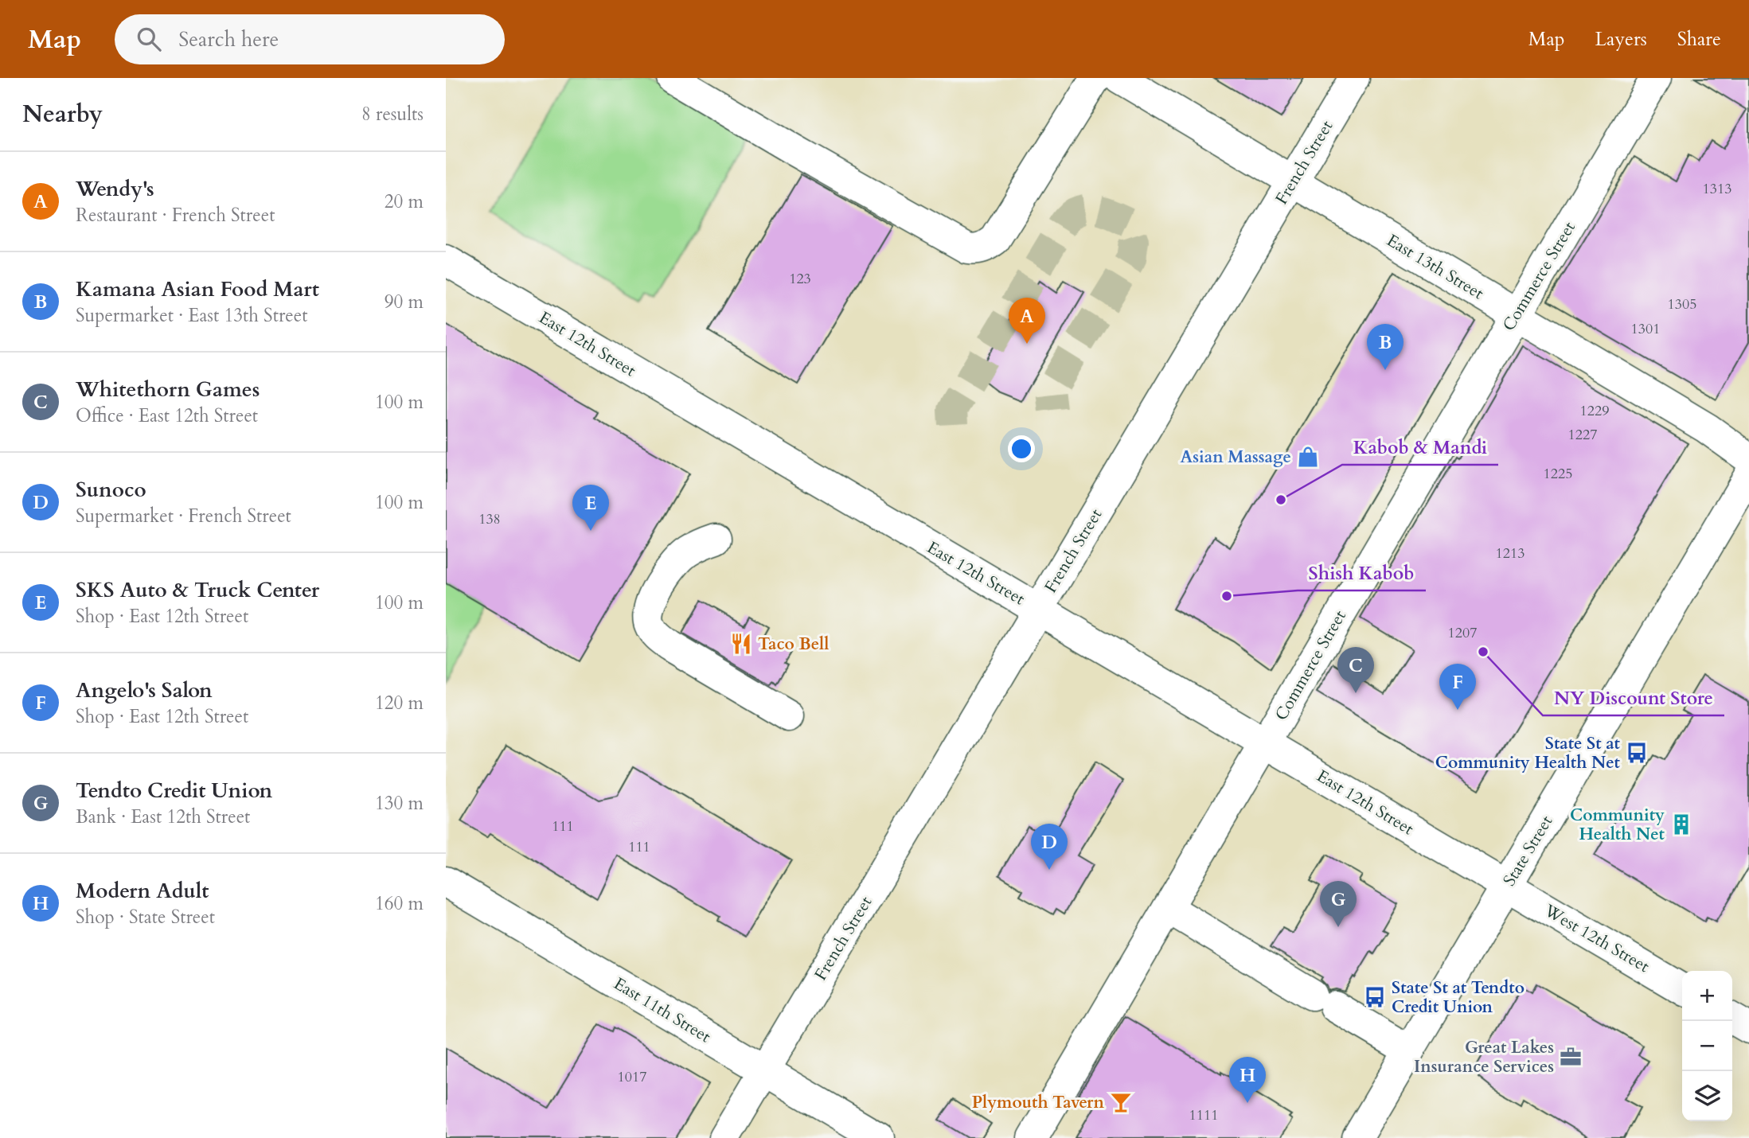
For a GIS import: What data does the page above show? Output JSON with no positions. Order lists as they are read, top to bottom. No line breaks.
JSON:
{"streets":{"main road":["French Street","East 13th Street","Commerce Street","East 12th Street","State Street","West 12th Street","East 11th Street"]},"crossings":[["French Street","East 13th Street"],["French Street","East 12th Street"],["French Street","East 11th Street"],["East 13th Street","Commerce Street"],["Commerce Street","East 12th Street"],["East 12th Street","State Street"],["East 12th Street","West 12th Street"],["State Street","West 12th Street"]],"places":{"shop":["Asian Massage"],"other":["Kabob & Mandi","Shish Kabob","NY Discount Store"],"restaurant":["Taco Bell"],"bus stop":["State St at Community Health Net","State St at Tendto Credit Union"],"building":["Community Health Net"],"office":["Great Lakes Insurance Services"],"bar":["Plymouth Tavern"]},"house_numbers":["1313","123","1305","1301","1229","1227","1225","138","1213","1207","111","111","1017","1111"],"page":{"header":"Map","search":"Search here","nav":["Map","Layers","Share"],"heading":["Nearby","8 results"],"list":[{"mark":"A","name":"Wendy's","note":"Restaurant · French Street","value":"20 m"},{"mark":"B","name":"Kamana Asian Food Mart","note":"Supermarket · East 13th Street","value":"90 m"},{"mark":"C","name":"Whitethorn Games","note":"Office · East 12th Street","value":"100 m"},{"mark":"D","name":"Sunoco","note":"Supermarket · French Street","value":"100 m"},{"mark":"E","name":"SKS Auto & Truck Center","note":"Shop · East 12th Street","value":"100 m"},{"mark":"F","name":"Angelo's Salon","note":"Shop · East 12th Street","value":"120 m"},{"mark":"G","name":"Tendto Credit Union","note":"Bank · East 12th Street","value":"130 m"},{"mark":"H","name":"Modern Adult","note":"Shop · State Street","value":"160 m"}],"pins":["A","B","E","C","F","D","G","H"],"map_buttons":["+","−"]}}
